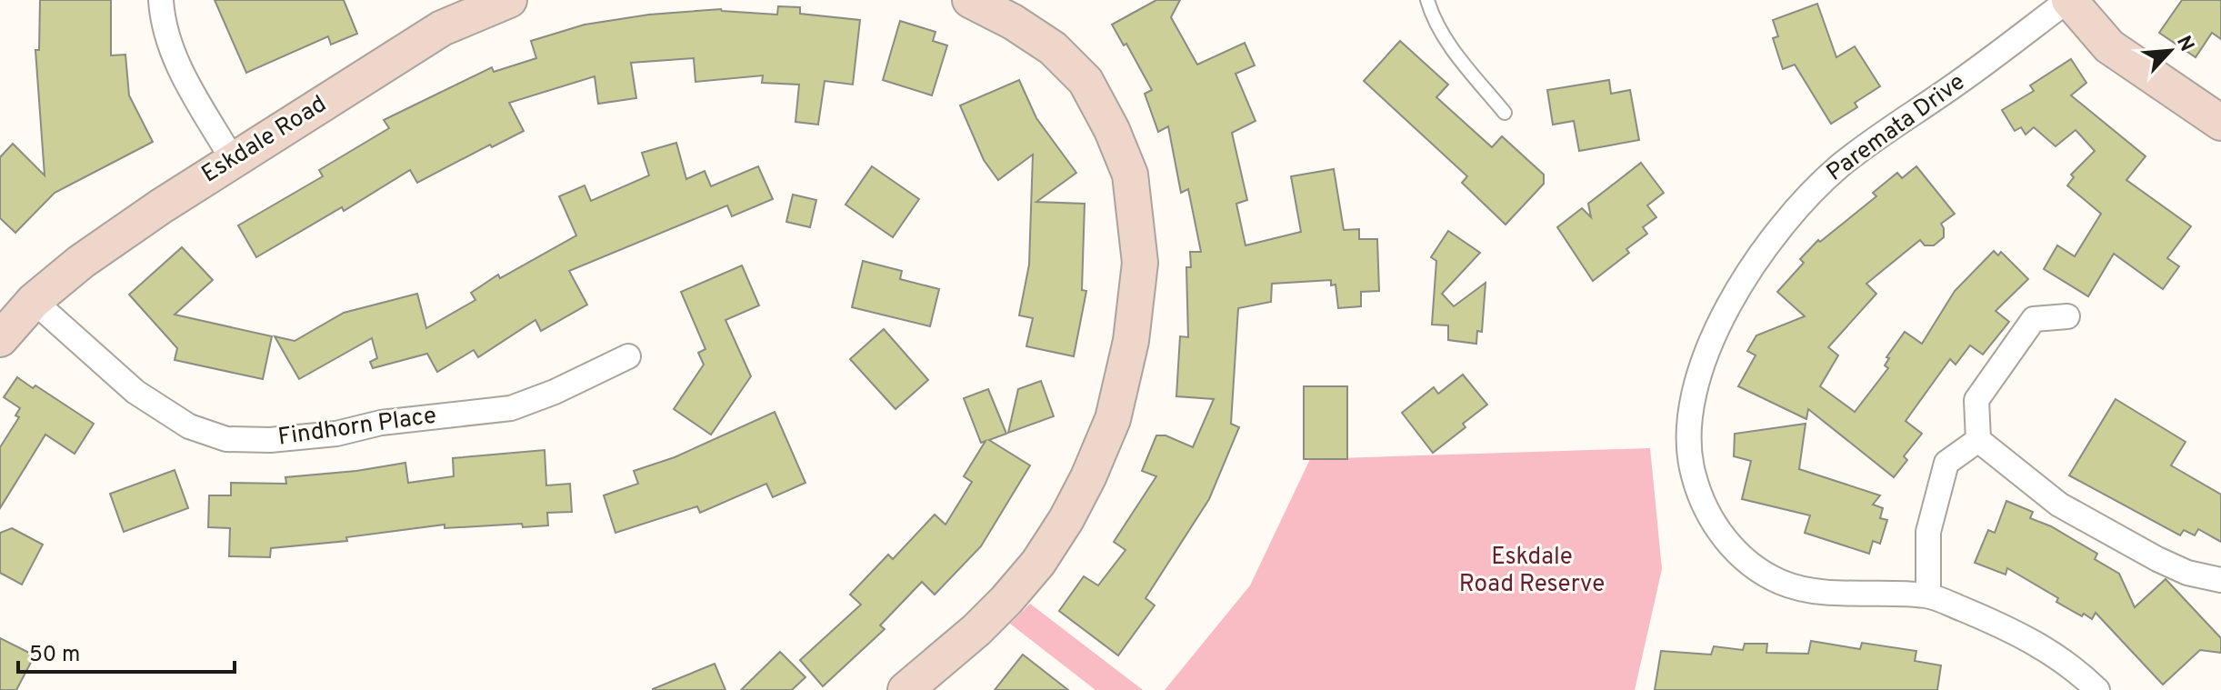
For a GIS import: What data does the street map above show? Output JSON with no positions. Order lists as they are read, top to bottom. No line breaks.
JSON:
{"streets":{"street":["Paremata Drive","Eskdale Road","Findhorn Place"]},"crossings":[["Eskdale Road","Findhorn Place"]],"parks":["Eskdale Road Reserve"],"scale_bar":"50 m","north":"top right"}
